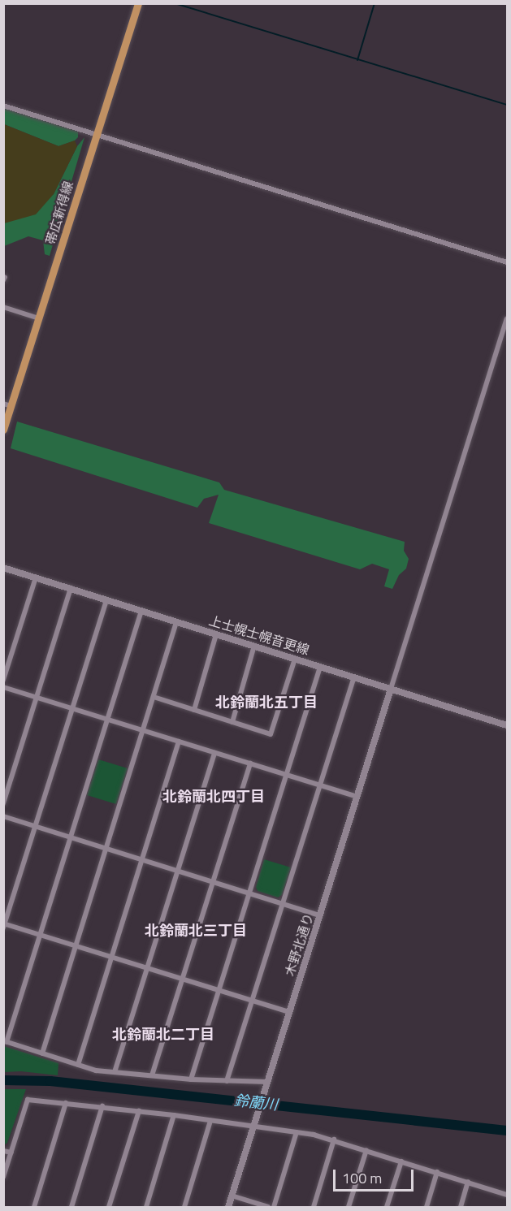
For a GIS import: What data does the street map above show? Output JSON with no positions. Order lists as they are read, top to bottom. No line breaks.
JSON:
{"streets":{"main road":["帯広新得線","上士幌士幌音更線"],"street":["木野北通り"]},"crossings":[["上士幌士幌音更線","木野北通り"]],"districts":["北鈴蘭北五丁目","北鈴蘭北四丁目","北鈴蘭北三丁目","北鈴蘭北二丁目"],"water":["鈴蘭川"],"scale_bar":"100 m"}
